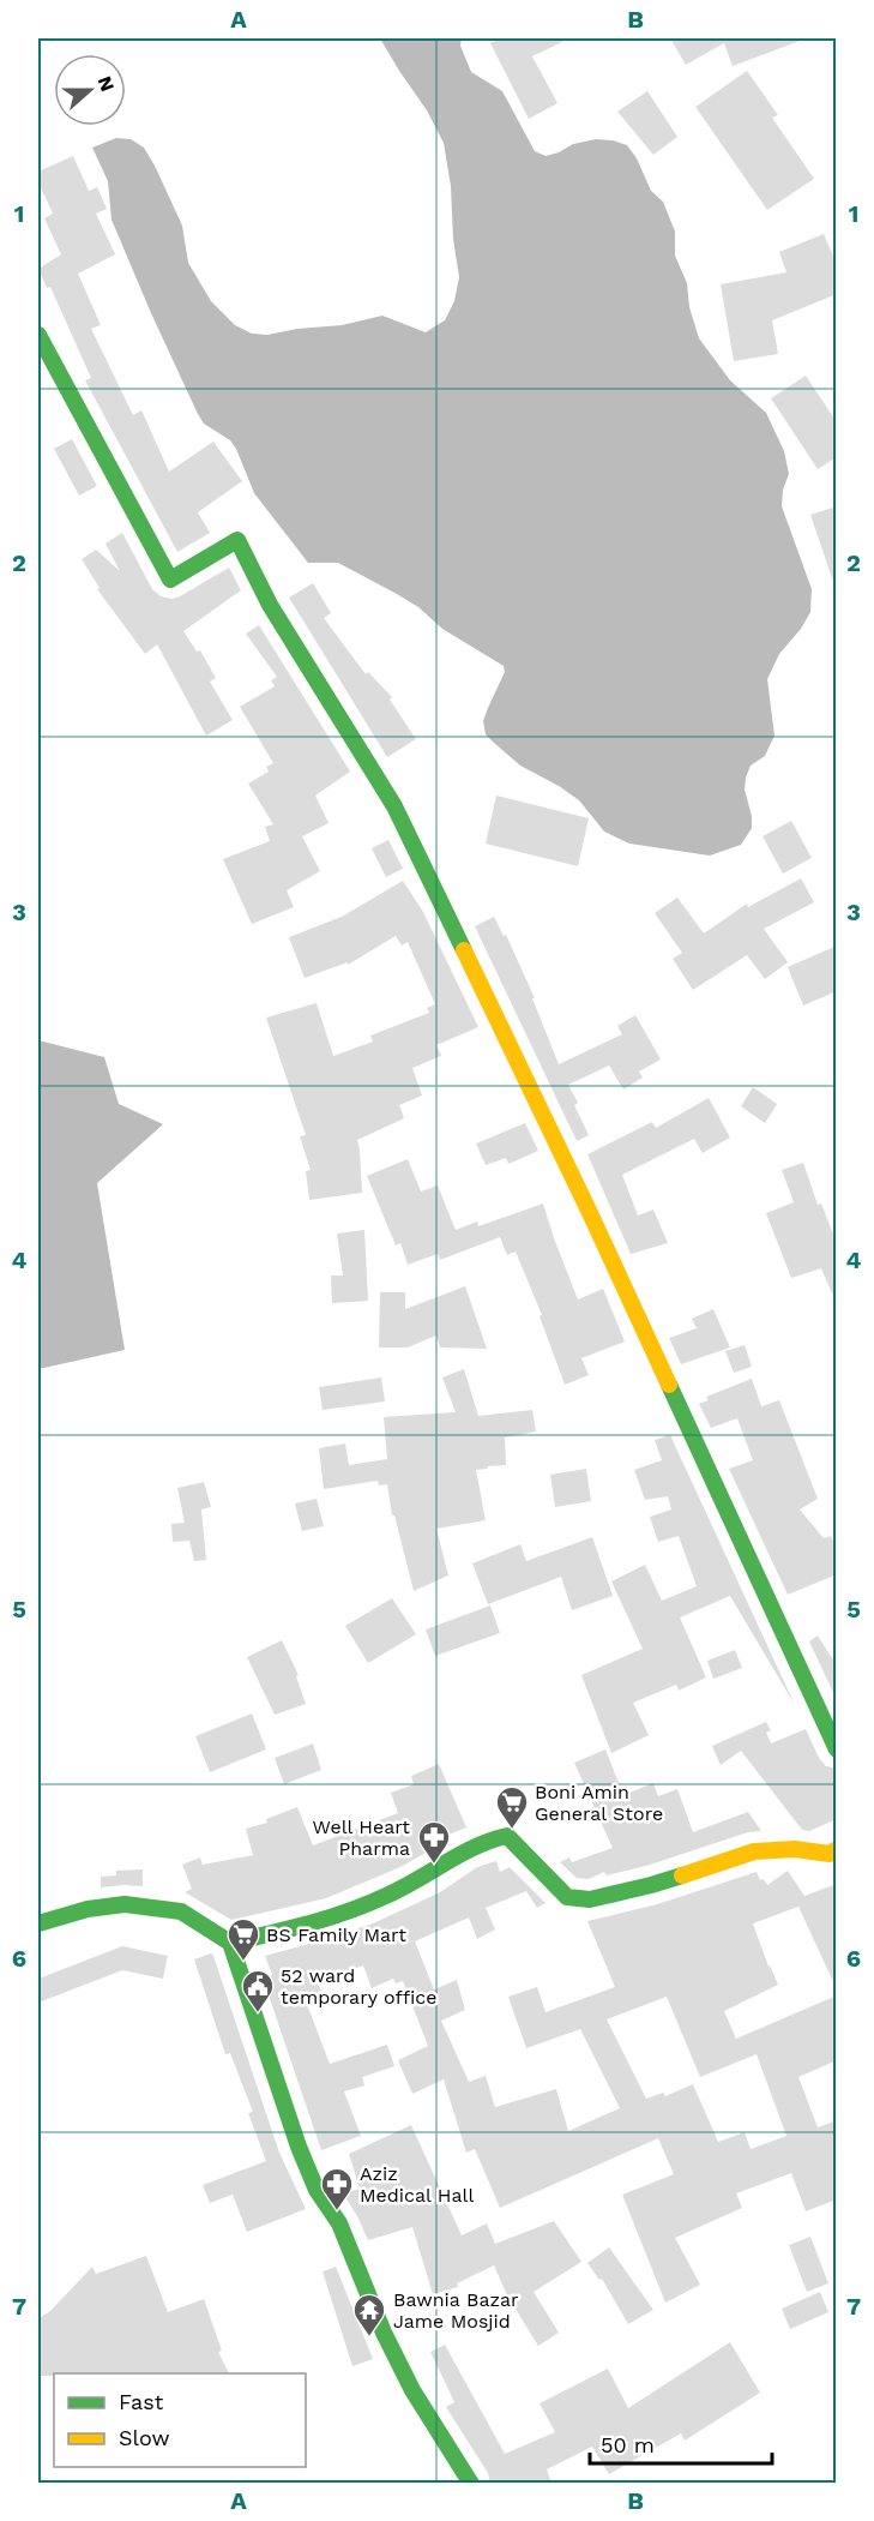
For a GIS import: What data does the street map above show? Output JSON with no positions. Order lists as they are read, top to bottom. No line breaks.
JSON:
{"places":{"supermarket":["Boni Amin General Store","BS Family Mart"],"pharmacy":["Well Heart Pharma","Aziz Medical Hall"],"public building":["52 ward temporary office"],"temple":["Bawnia Bazar Jame Mosjid"]},"legend":["Fast","Slow"],"scale_bar":"50 m","north":"right","grid":{"columns":["A","B"],"rows":["1","2","3","4","5","6","7"]}}
